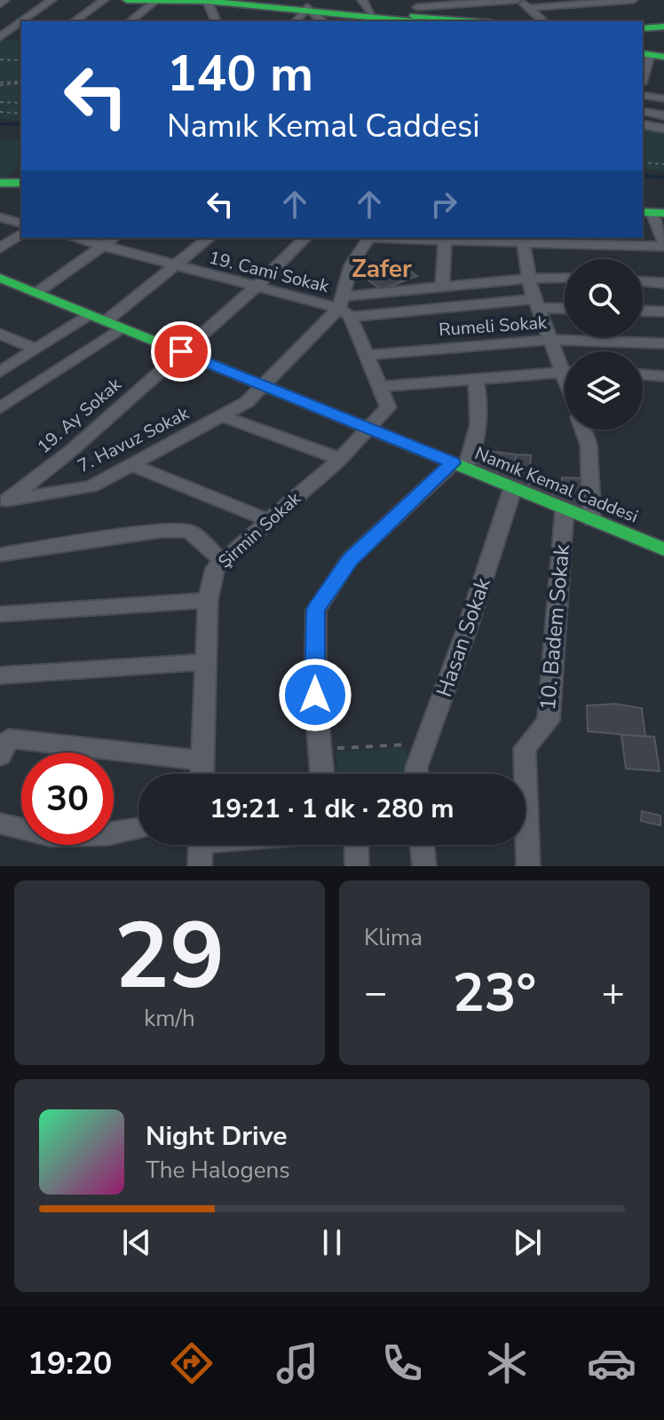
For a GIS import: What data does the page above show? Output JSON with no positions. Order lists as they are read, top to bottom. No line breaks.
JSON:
{"streets":{"main road":["Namık Kemal Caddesi"],"street":["19. Cami Sokak","Rumeli Sokak","19. Ay Sokak","7. Havuz Sokak","Şirmin Sokak","10. Badem Sokak","Hasan Sokak"]},"crossings":[["19. Cami Sokak","19. Ay Sokak"],["19. Cami Sokak","7. Havuz Sokak"],["19. Ay Sokak","7. Havuz Sokak"],["19. Ay Sokak","Namık Kemal Caddesi"],["7. Havuz Sokak","Namık Kemal Caddesi"],["Namık Kemal Caddesi","Şirmin Sokak"],["Namık Kemal Caddesi","10. Badem Sokak"],["Namık Kemal Caddesi","Hasan Sokak"]],"districts":["Zafer"],"page":{"turn":["140 m","Namık Kemal Caddesi"],"limit":"30","trip":"19:21 · 1 dk · 280 m","tile":[["29","km/h"],"Klima"],"heat":["−","23°","+"],"song":["Night Drive","The Halogens"],"tabs":"19:20"}}
